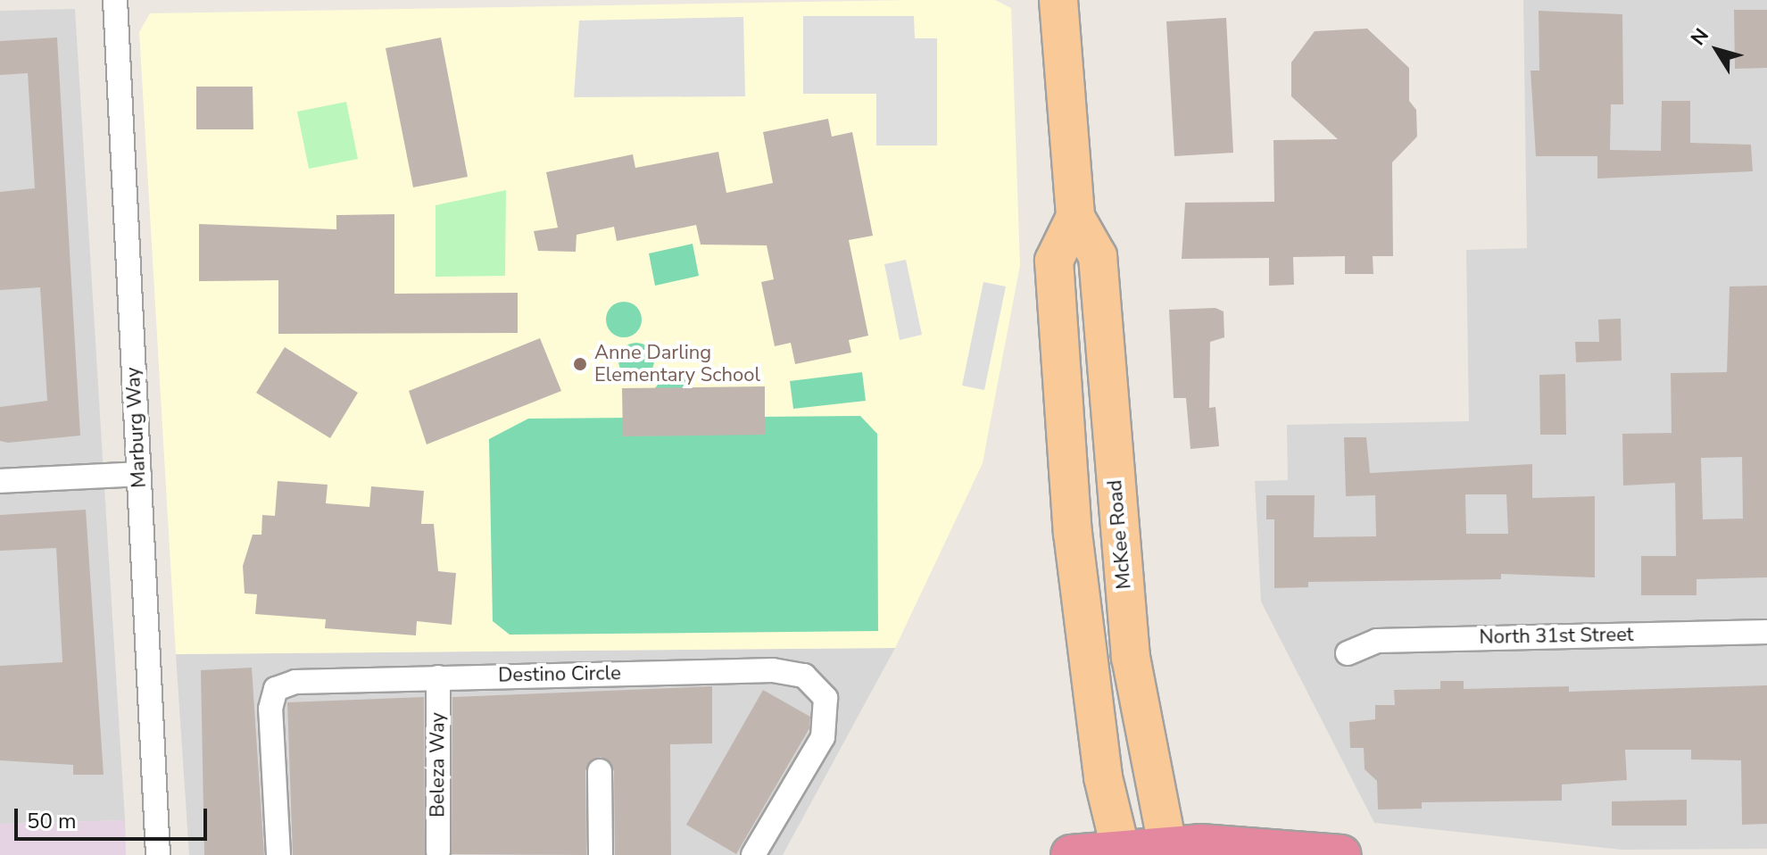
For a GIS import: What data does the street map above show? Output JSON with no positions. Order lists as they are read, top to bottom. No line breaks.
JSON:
{"streets":{"main road":["McKee Road"],"street":["Marburg Way","North 31st Street","Destino Circle","Beleza Way"]},"crossings":[["Destino Circle","Beleza Way"]],"places":["Anne Darling Elementary School"],"scale_bar":"50 m","north":"top left"}
